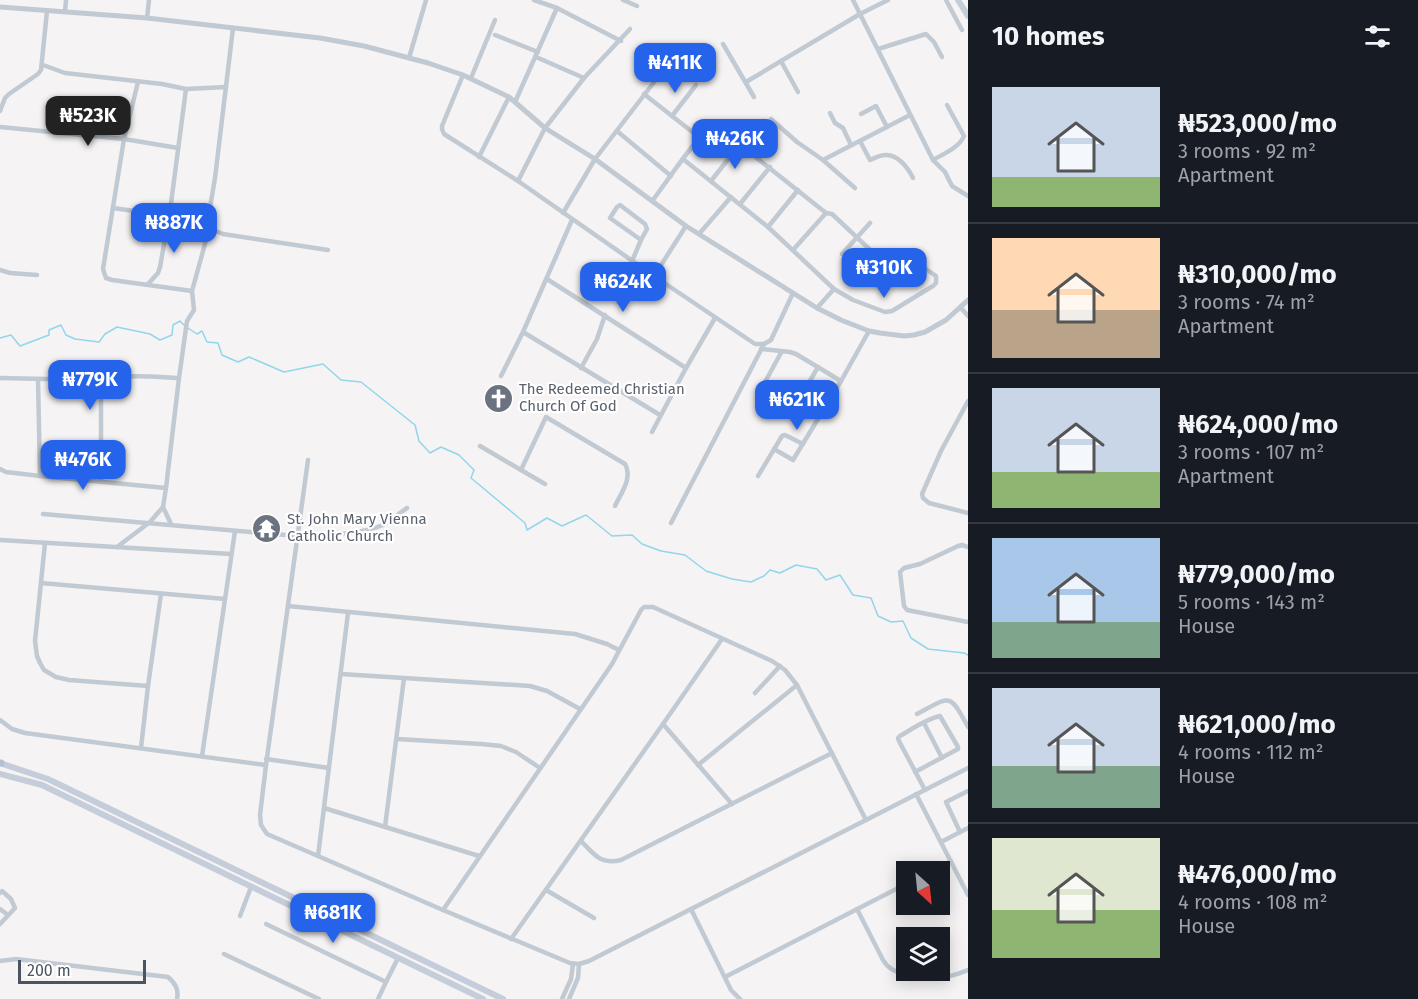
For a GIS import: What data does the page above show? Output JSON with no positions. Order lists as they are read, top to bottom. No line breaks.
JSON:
{"places":{"church":["The Redeemed Christian Church Of God"],"temple":["St. John Mary Vienna Catholic Church"]},"scale_bar":"200 m","north":"bottom right","page":{"heading":"10 homes","price":["₦411K","₦523K","₦426K","₦887K","₦310K","₦624K","₦779K","₦621K","₦476K","₦681K"],"list":[{"name":"₦523,000/mo","note":"3 rooms · 92 m² · Apartment"},{"name":"₦310,000/mo","note":"3 rooms · 74 m² · Apartment"},{"name":"₦624,000/mo","note":"3 rooms · 107 m² · Apartment"},{"name":"₦779,000/mo","note":"5 rooms · 143 m² · House"},{"name":"₦621,000/mo","note":"4 rooms · 112 m² · House"},{"name":"₦476,000/mo","note":"4 rooms · 108 m² · House"}],"scale":"200 m"}}
